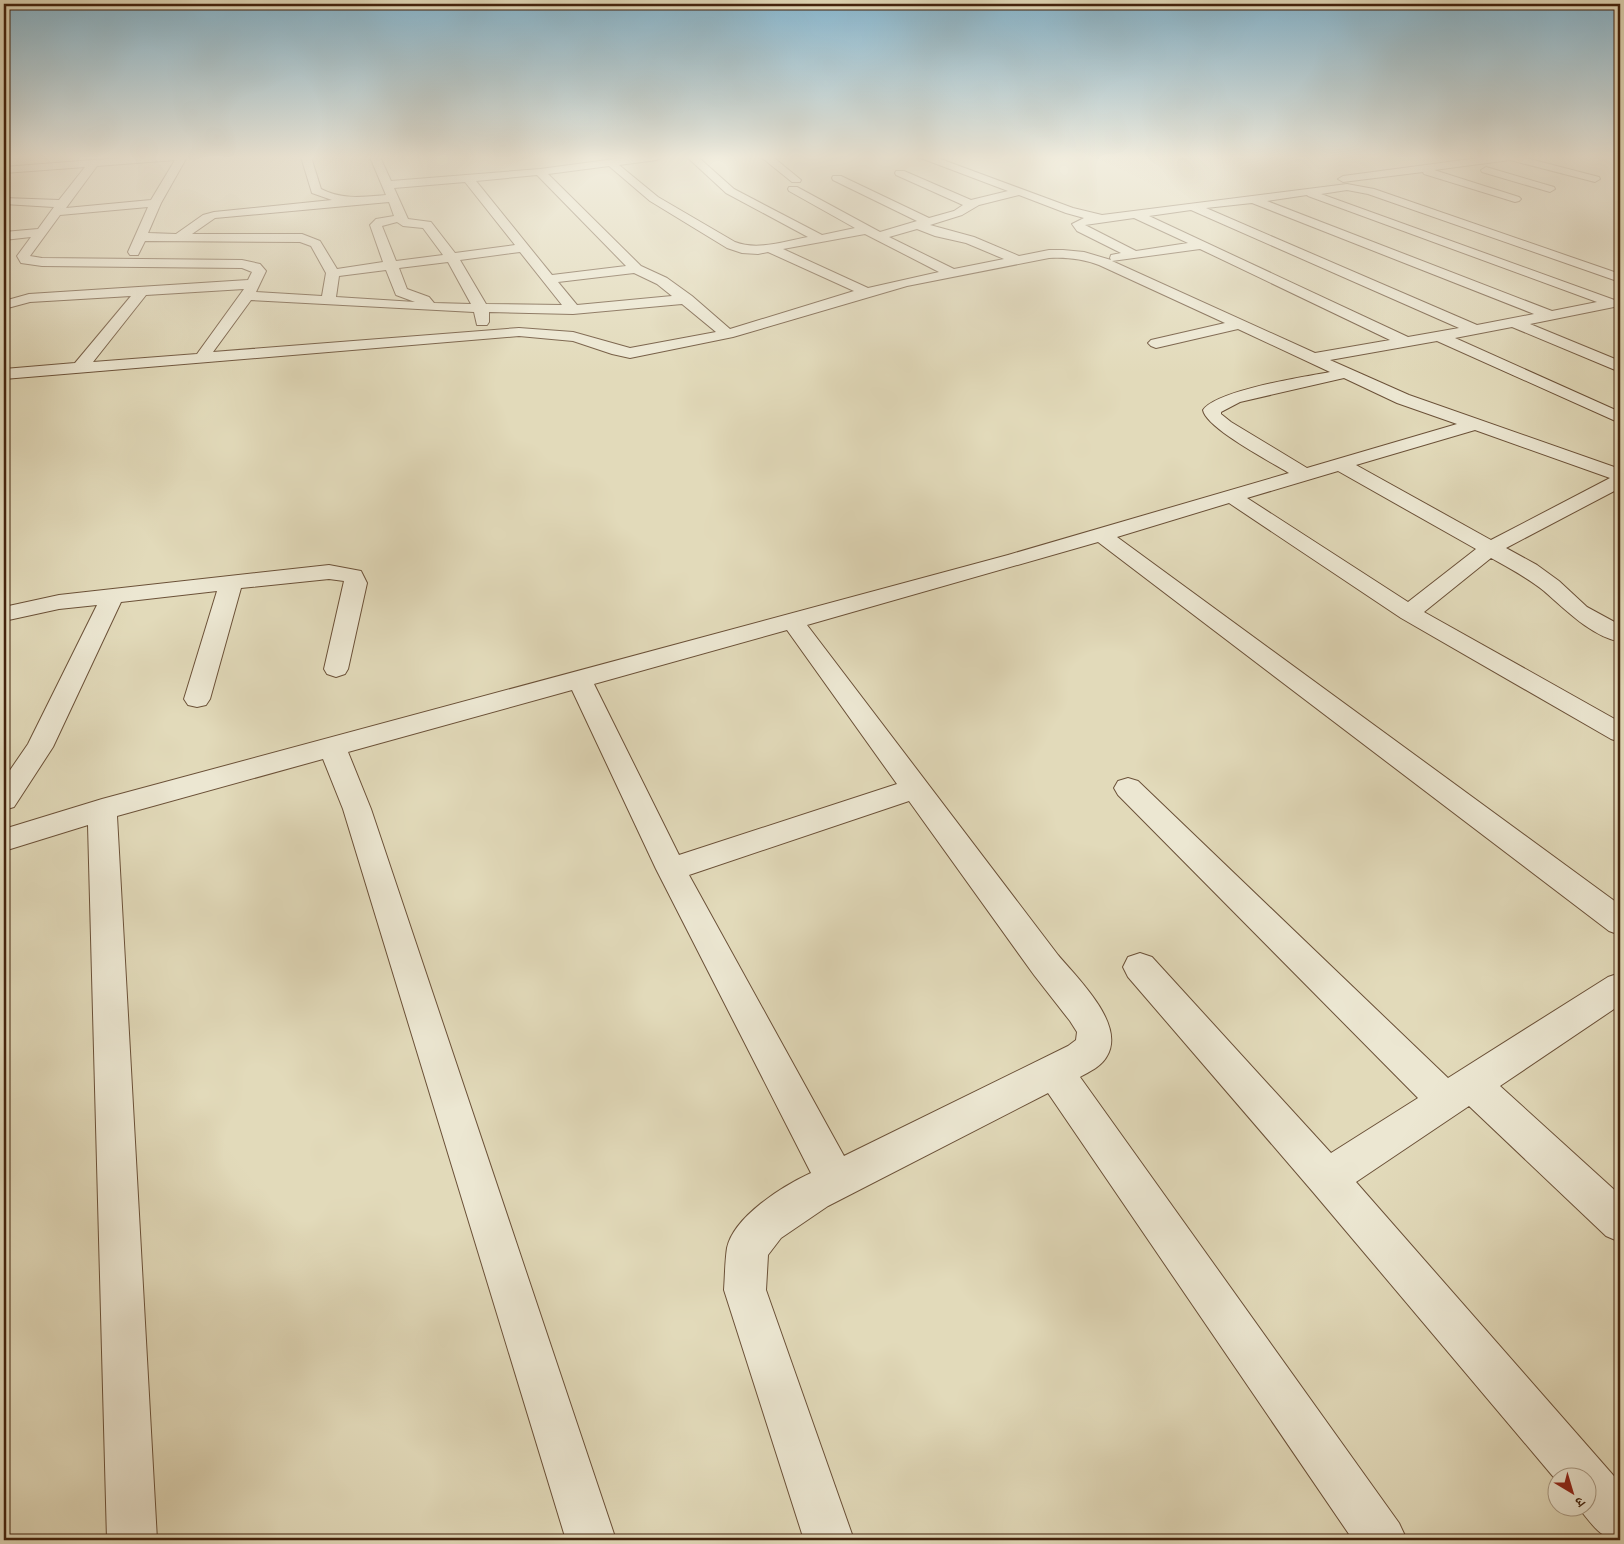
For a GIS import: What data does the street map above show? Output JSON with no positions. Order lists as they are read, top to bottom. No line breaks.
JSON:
{"north":"bottom right"}
